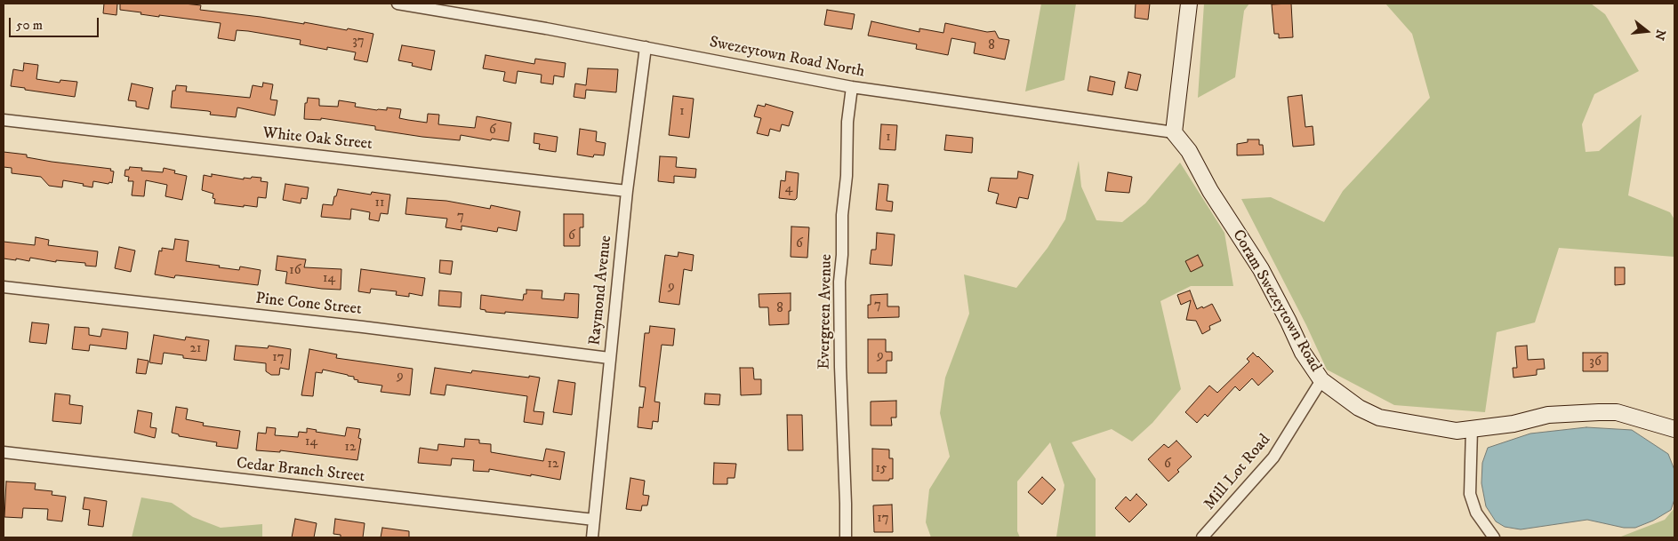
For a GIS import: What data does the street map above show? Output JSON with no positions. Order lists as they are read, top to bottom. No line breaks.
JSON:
{"streets":{"street":["Swezeytown Road North","White Oak Street","Raymond Avenue","Coram Swezeytown Road","Pine Cone Street","Evergreen Avenue","Cedar Branch Street","Mill Lot Road"]},"crossings":[["Swezeytown Road North","Raymond Avenue"],["Swezeytown Road North","Coram Swezeytown Road"],["Swezeytown Road North","Evergreen Avenue"],["White Oak Street","Raymond Avenue"],["Raymond Avenue","Pine Cone Street"],["Raymond Avenue","Cedar Branch Street"],["Coram Swezeytown Road","Mill Lot Road"]],"house_numbers":["37","8","1","6","1","4","11","7","6","6","16","14","9","7","8","21","9","17","36","9","14","12","12","6","15","17"],"scale_bar":"50 m","north":"right"}
